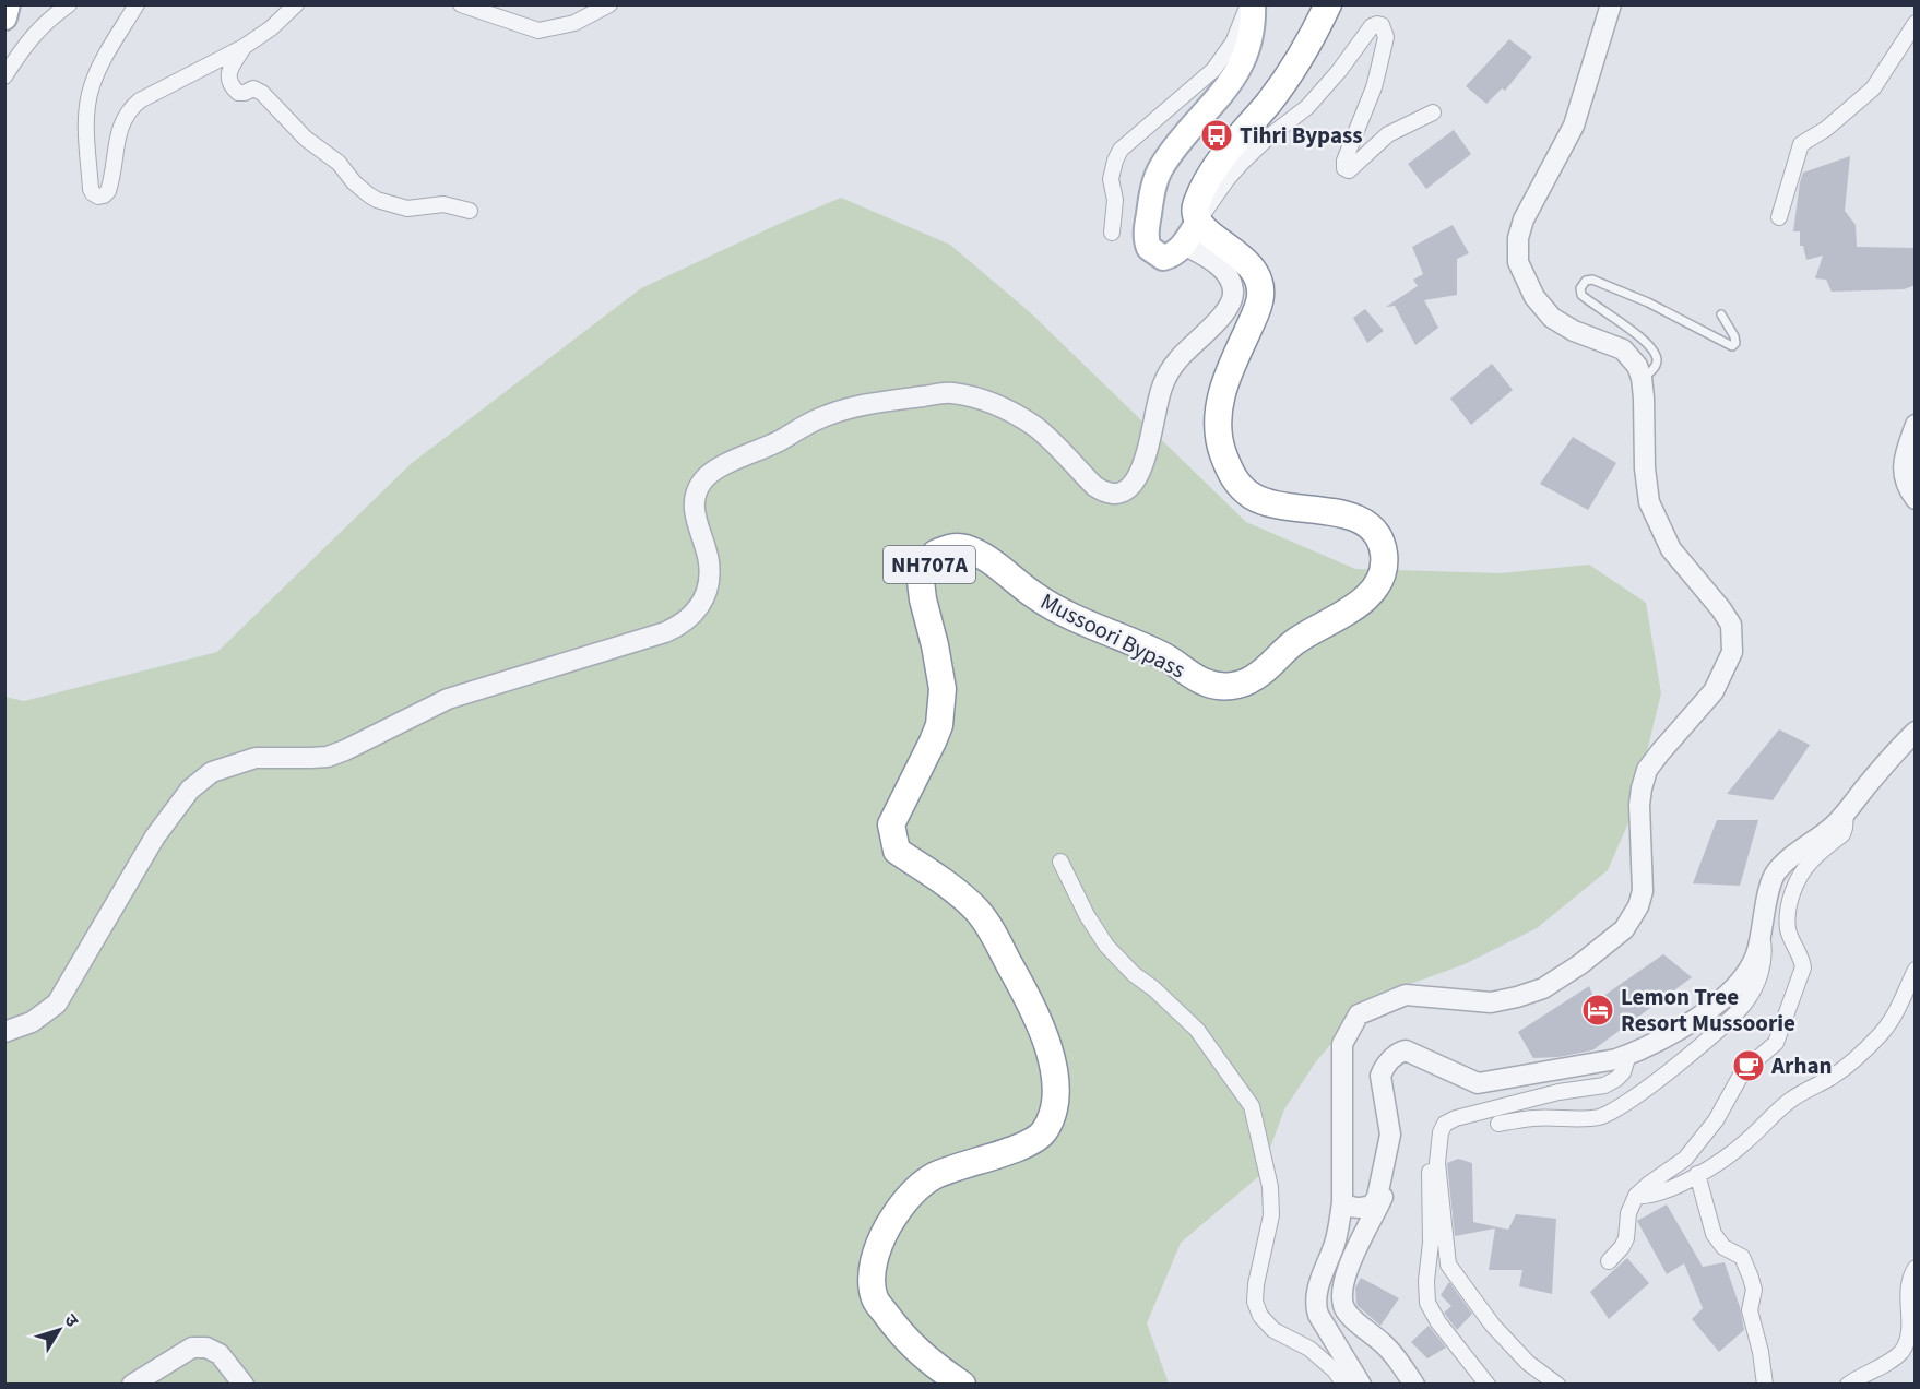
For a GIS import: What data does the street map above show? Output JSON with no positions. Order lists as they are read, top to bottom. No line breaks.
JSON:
{"streets":{"highway":["NH707A","Mussoori Bypass"]},"places":{"bus stop":["Tihri Bypass"],"hotel":["Lemon Tree Resort Mussoorie"],"cafe":["Arhan"]},"north":"top right"}
